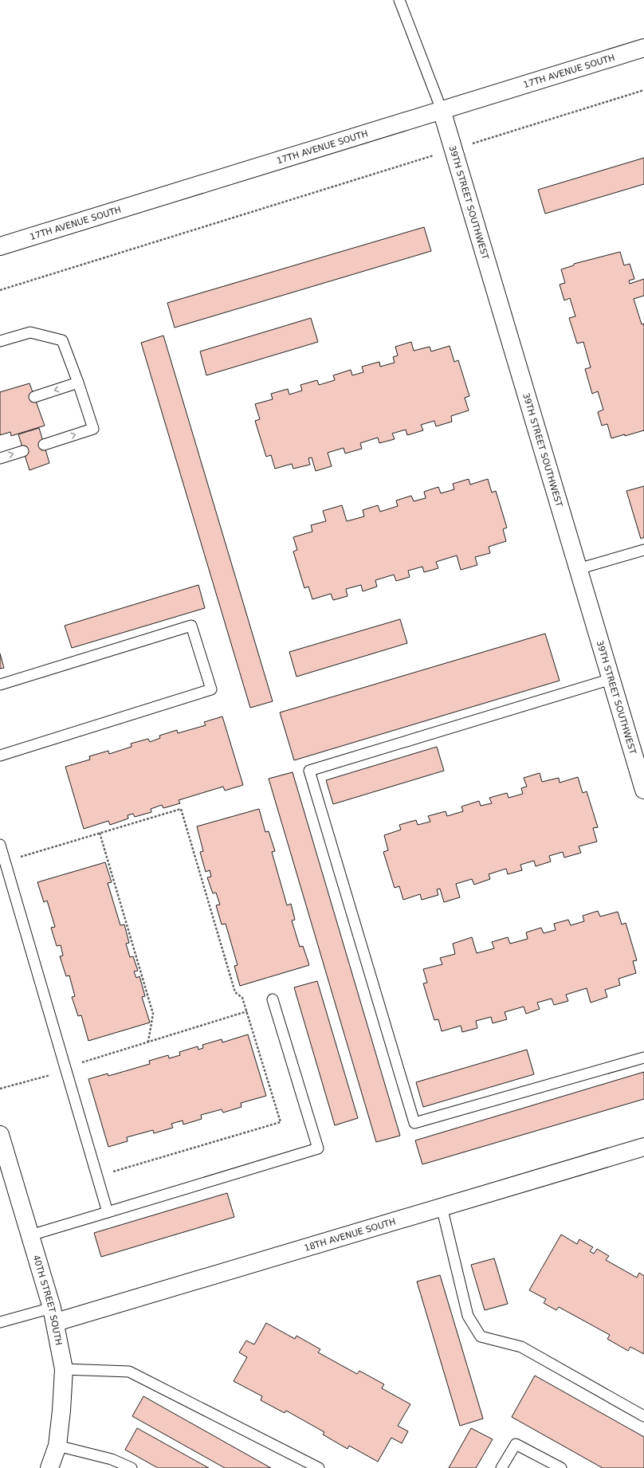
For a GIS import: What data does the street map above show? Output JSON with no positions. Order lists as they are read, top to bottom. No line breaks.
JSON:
{"streets":{"street":["17TH AVENUE SOUTH","39TH STREET SOUTHWEST","18TH AVENUE SOUTH","40TH STREET SOUTH"]},"crossings":[["17TH AVENUE SOUTH","39TH STREET SOUTHWEST"],["18TH AVENUE SOUTH","40TH STREET SOUTH"]]}
